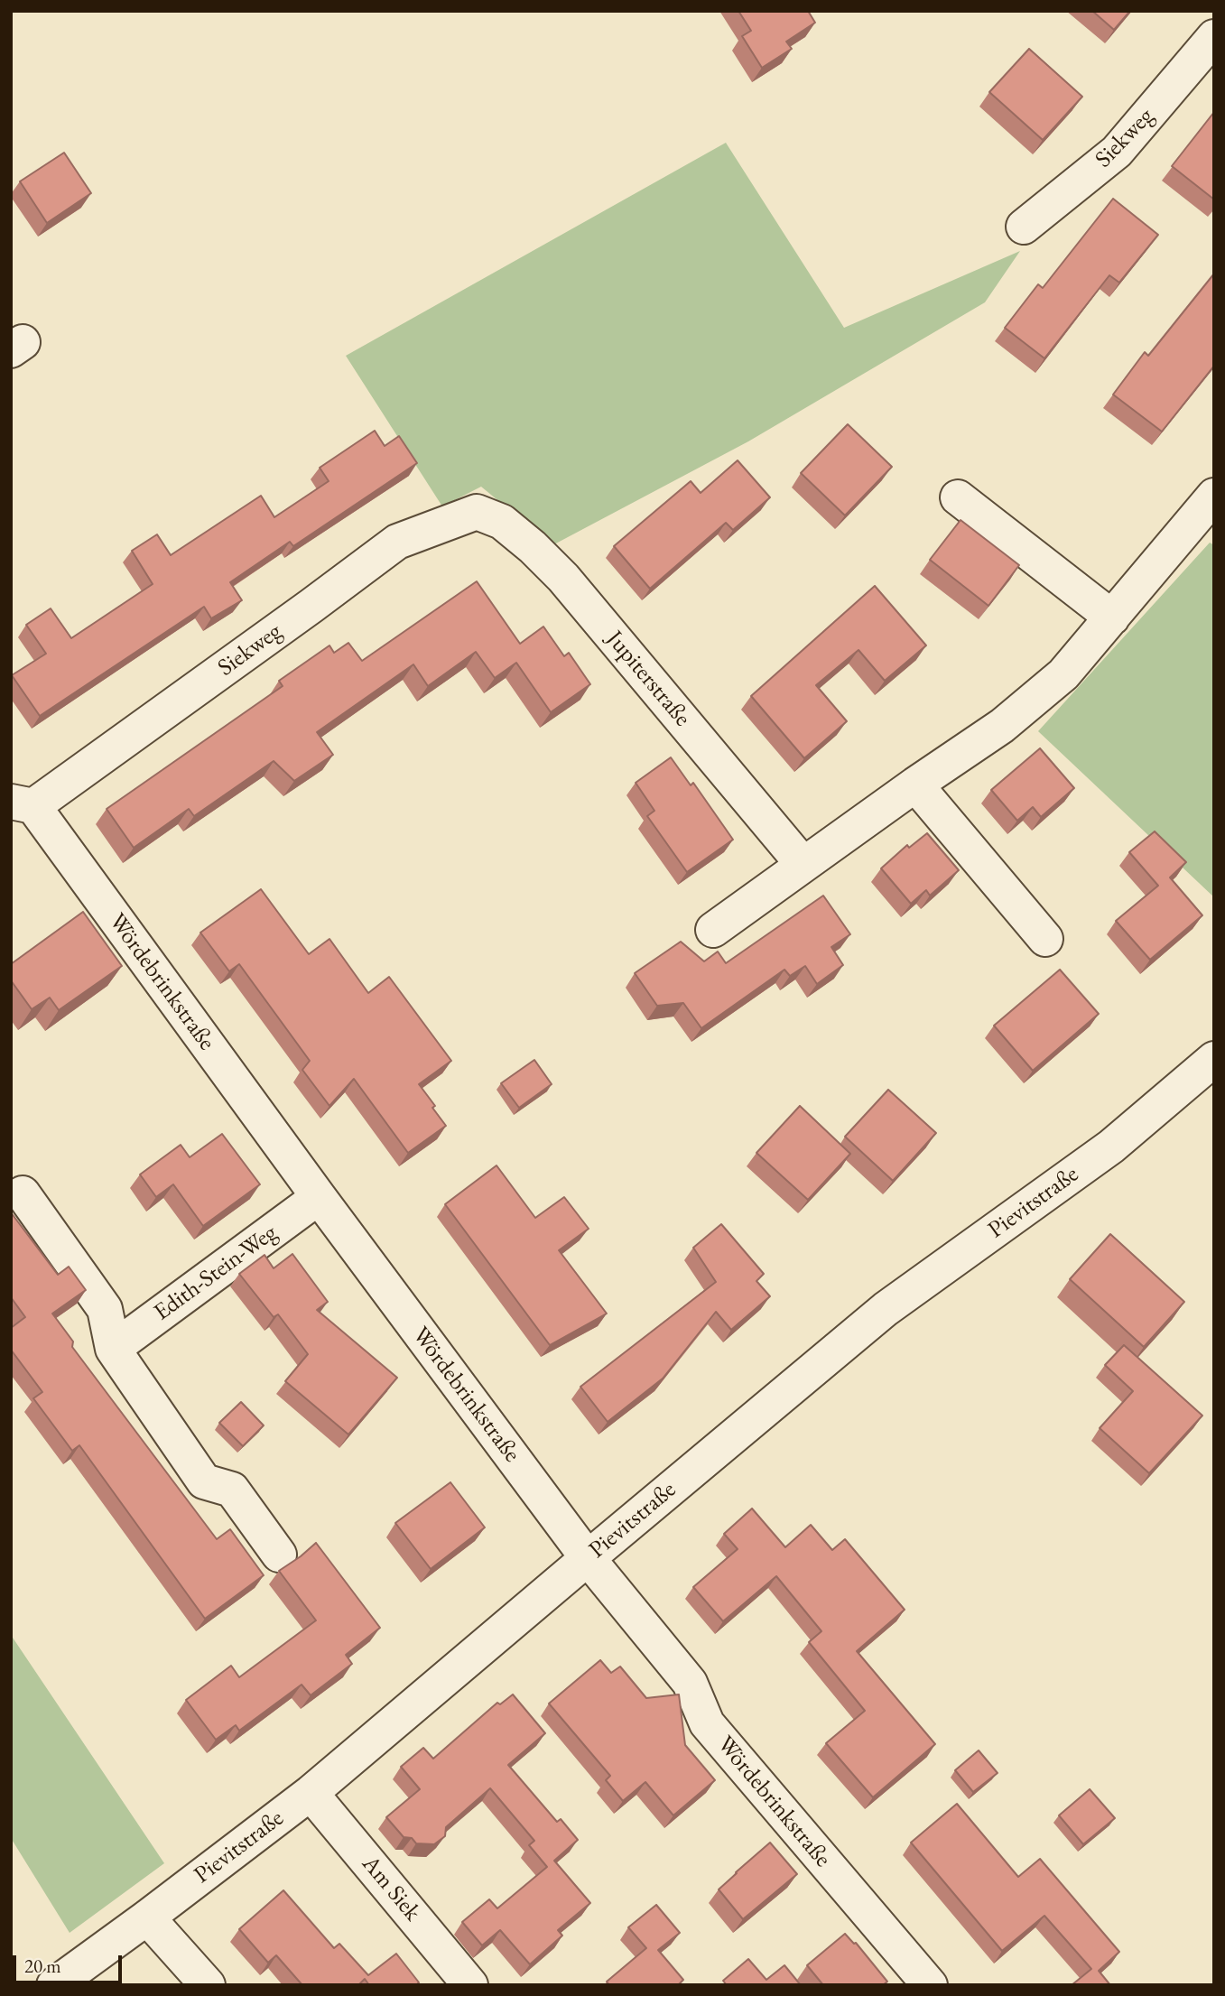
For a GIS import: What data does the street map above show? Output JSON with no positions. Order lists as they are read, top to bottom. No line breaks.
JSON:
{"streets":{"street":["Siekweg","Jupiterstraße","Wördebrinkstraße","Pievitstraße","Edith-Stein-Weg","Am Siek"]},"crossings":[["Siekweg","Jupiterstraße"],["Siekweg","Wördebrinkstraße"],["Wördebrinkstraße","Pievitstraße"],["Wördebrinkstraße","Edith-Stein-Weg"],["Pievitstraße","Am Siek"]],"scale_bar":"20 m"}
